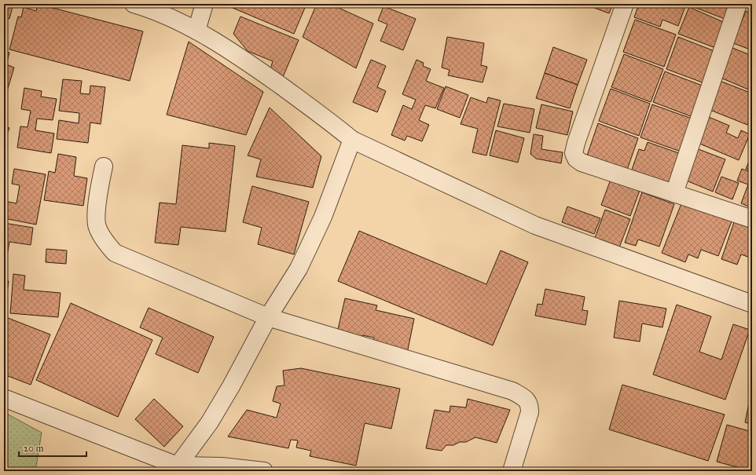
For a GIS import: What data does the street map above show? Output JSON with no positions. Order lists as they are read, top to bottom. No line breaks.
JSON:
{"scale_bar":"20 m"}
